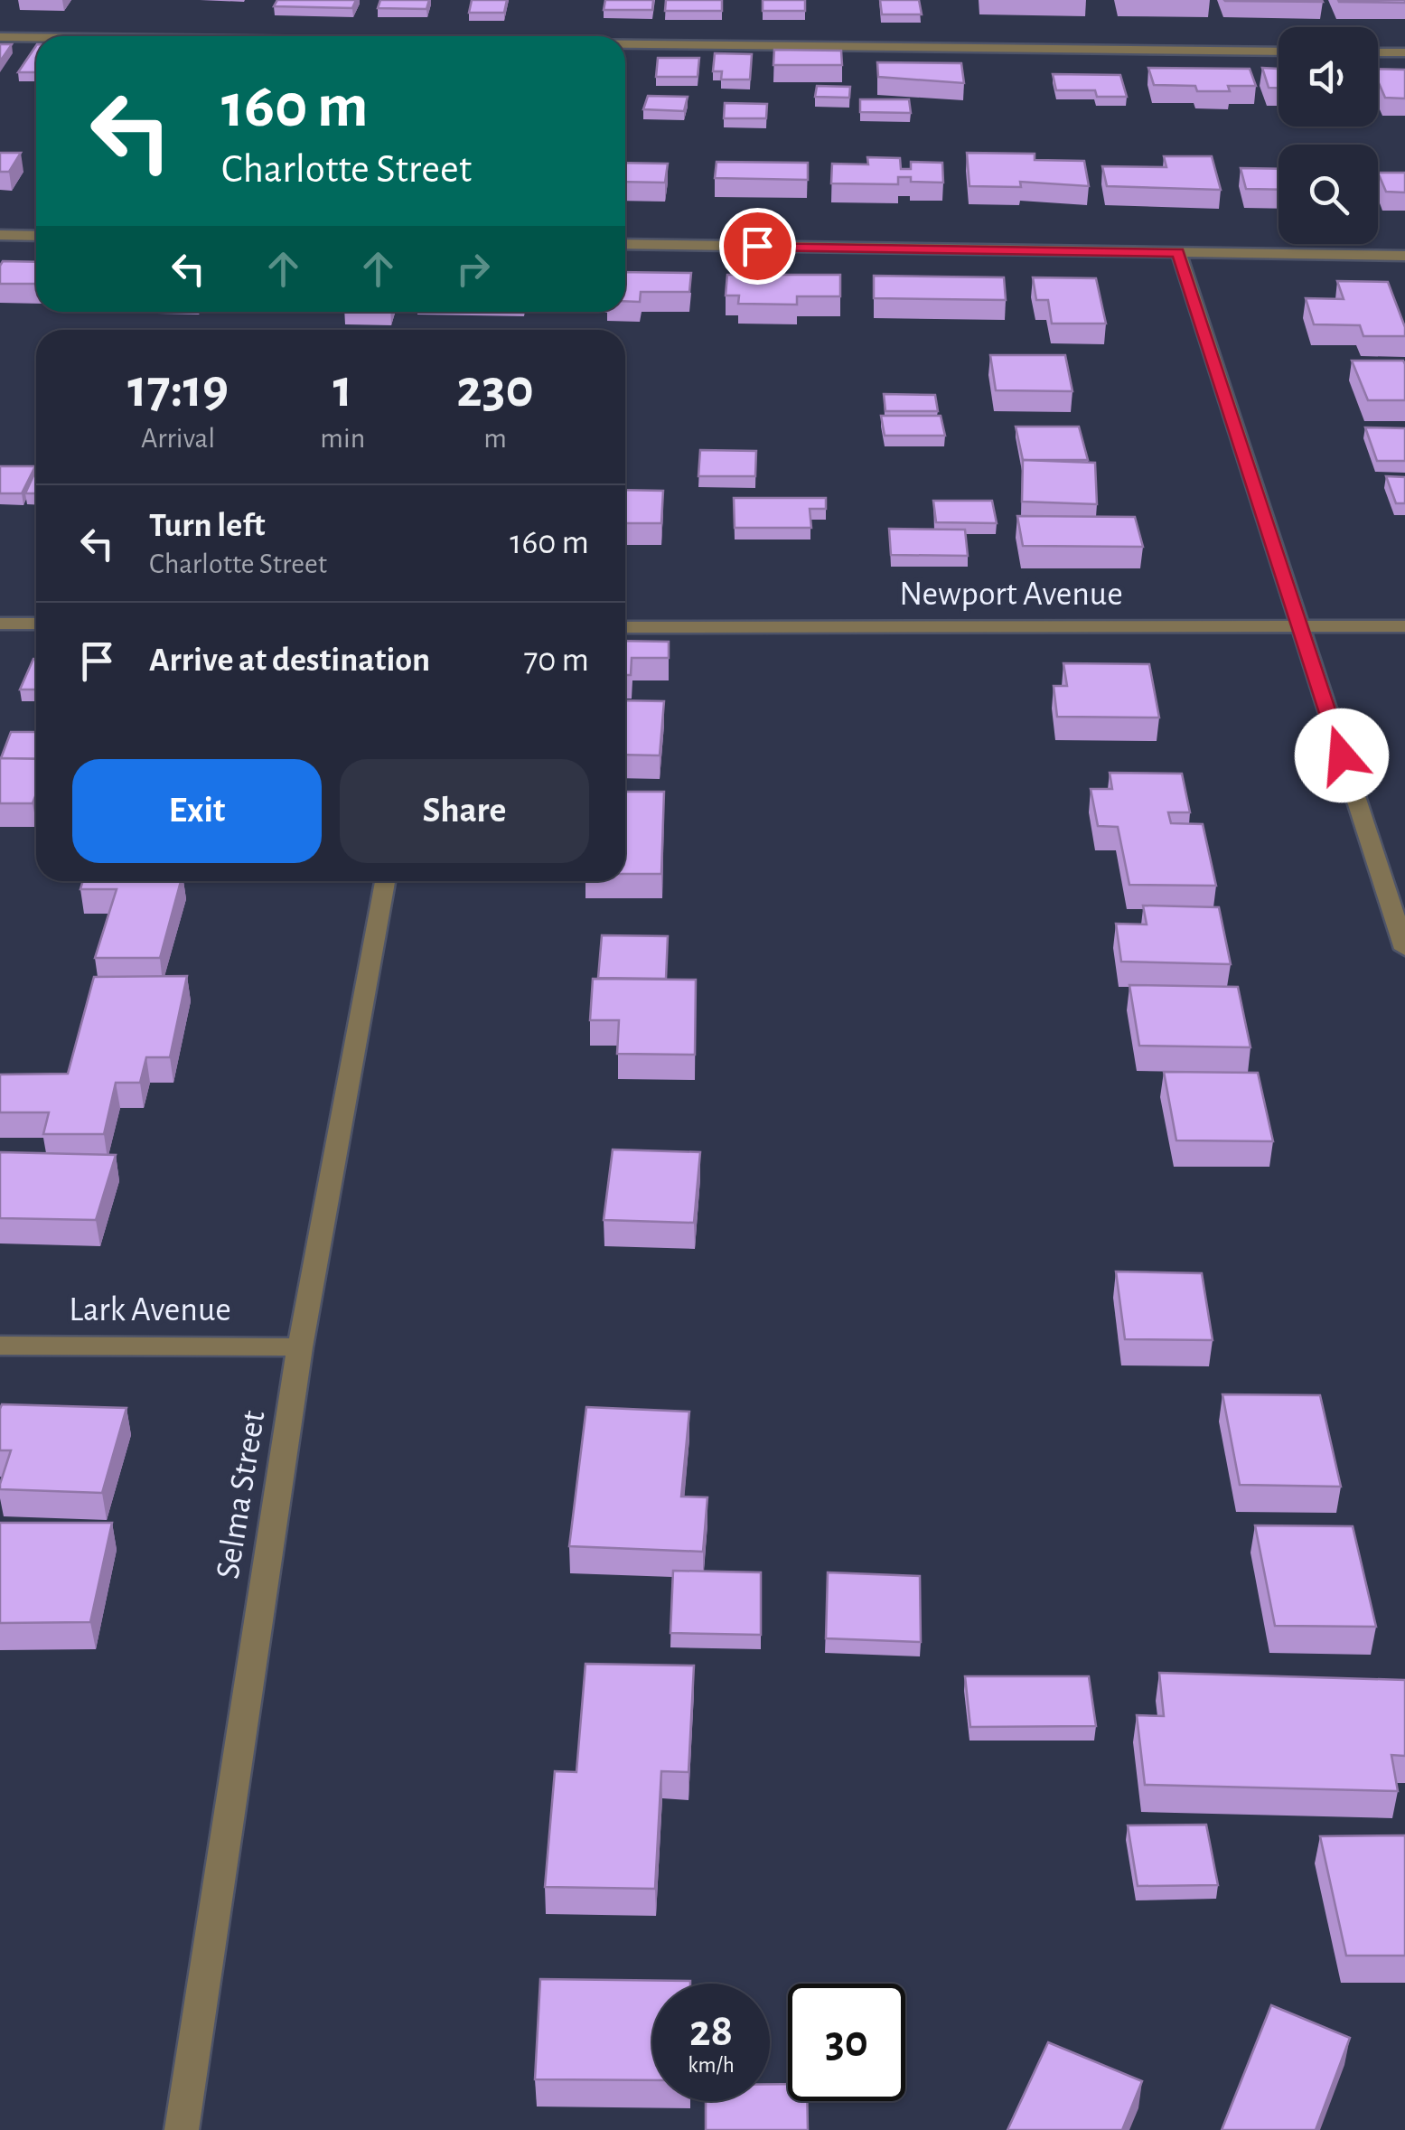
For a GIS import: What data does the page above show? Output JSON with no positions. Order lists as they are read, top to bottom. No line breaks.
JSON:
{"streets":{"street":["Newport Avenue","Lark Avenue","Selma Street"]},"crossings":[["Lark Avenue","Selma Street"]],"page":{"turn":["160 m","Charlotte Street"],"eta":["17:19","Arrival","1","min","230","m"],"list":[{"name":"Turn left","note":"Charlotte Street","value":"160 m"},{"name":"Arrive at destination","value":"70 m"}],"buttons":["Exit","Share"],"speed":"28 km/h","limit":"30"}}
